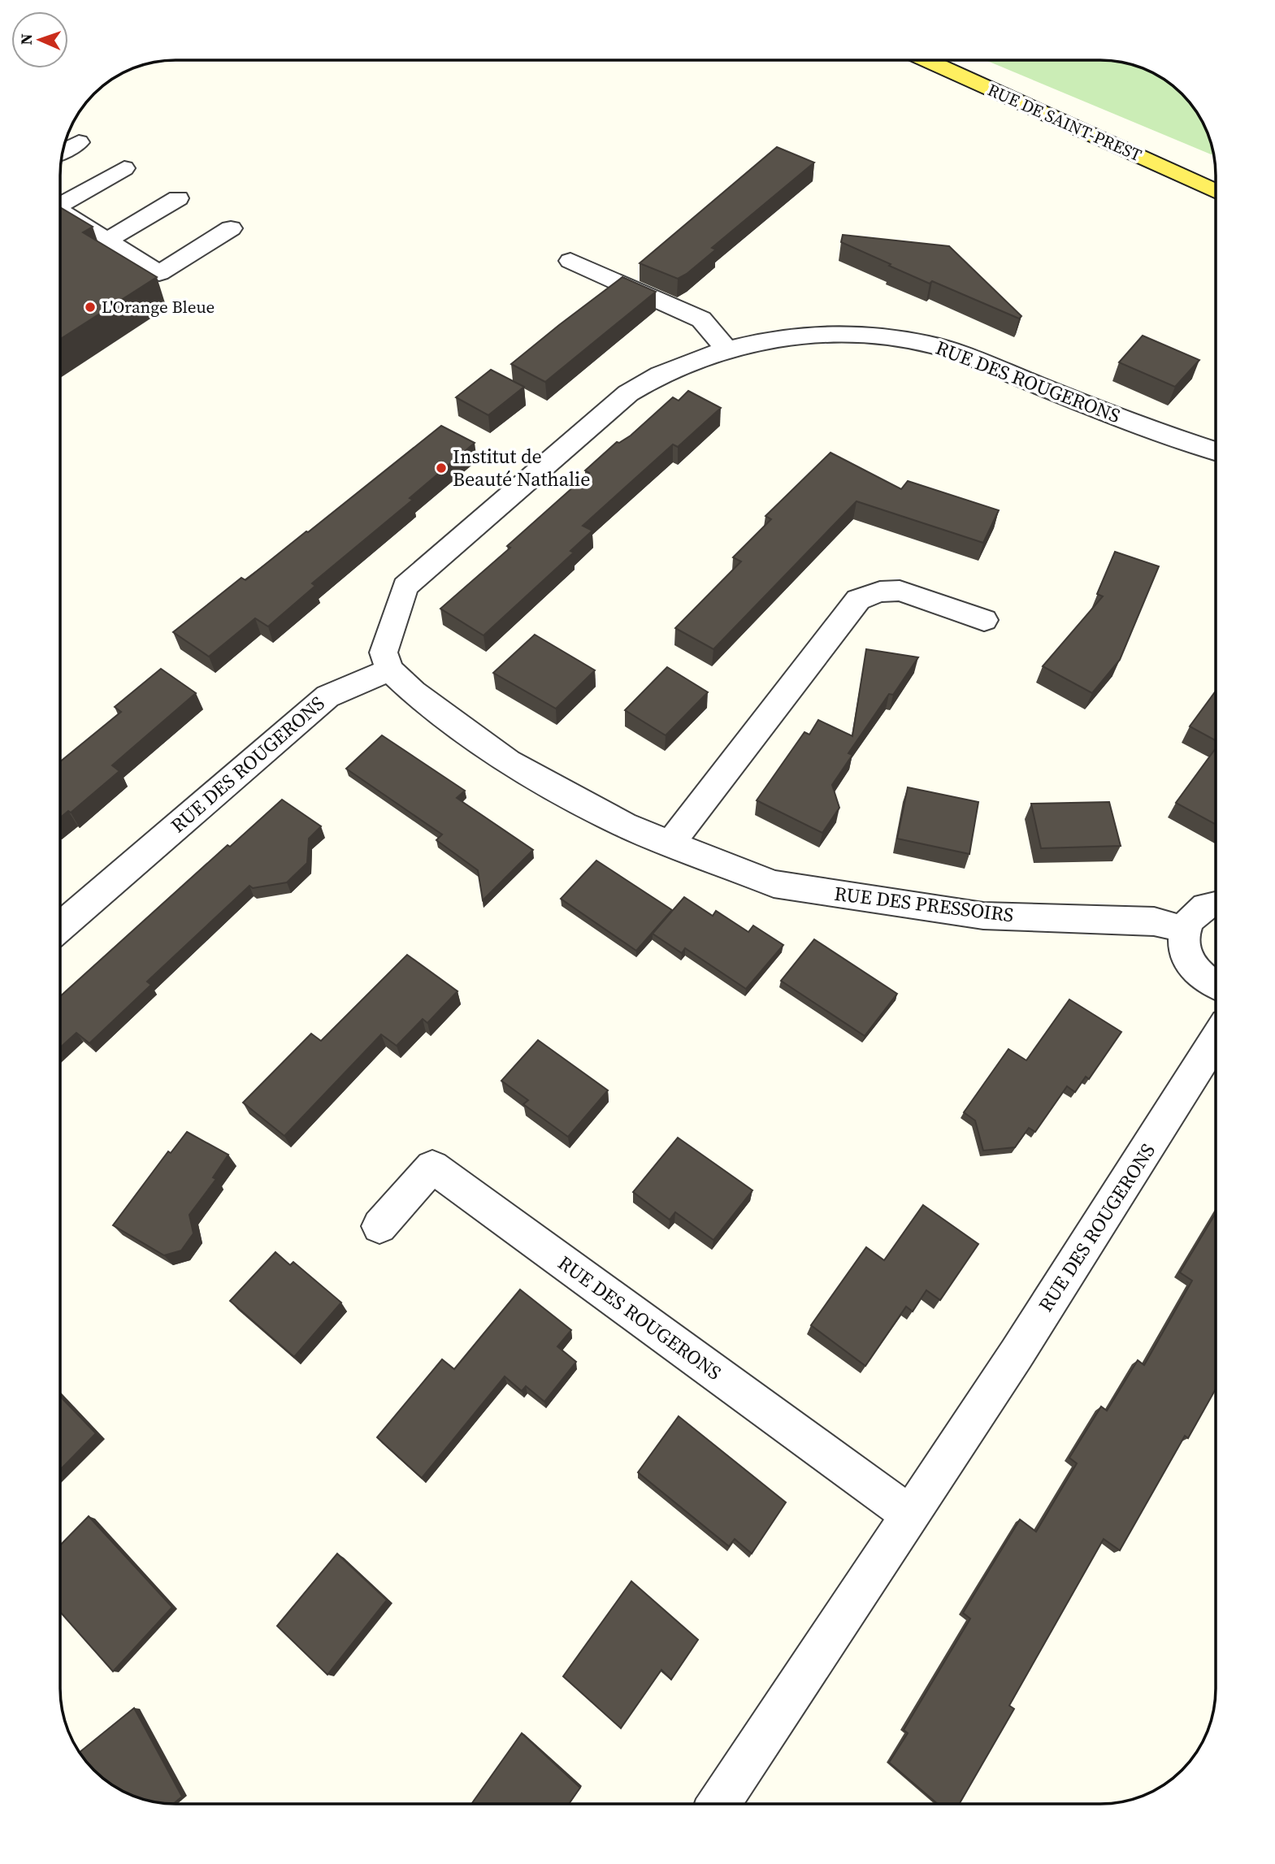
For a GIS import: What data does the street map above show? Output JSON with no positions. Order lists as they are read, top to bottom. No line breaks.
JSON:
{"streets":{"main road":["RUE DE SAINT-PREST"],"street":["RUE DES ROUGERONS","RUE DES PRESSOIRS"]},"crossings":[["RUE DES ROUGERONS","RUE DES PRESSOIRS"]],"places":["L'Orange Bleue","Institut de Beauté Nathalie"],"north":"left"}
